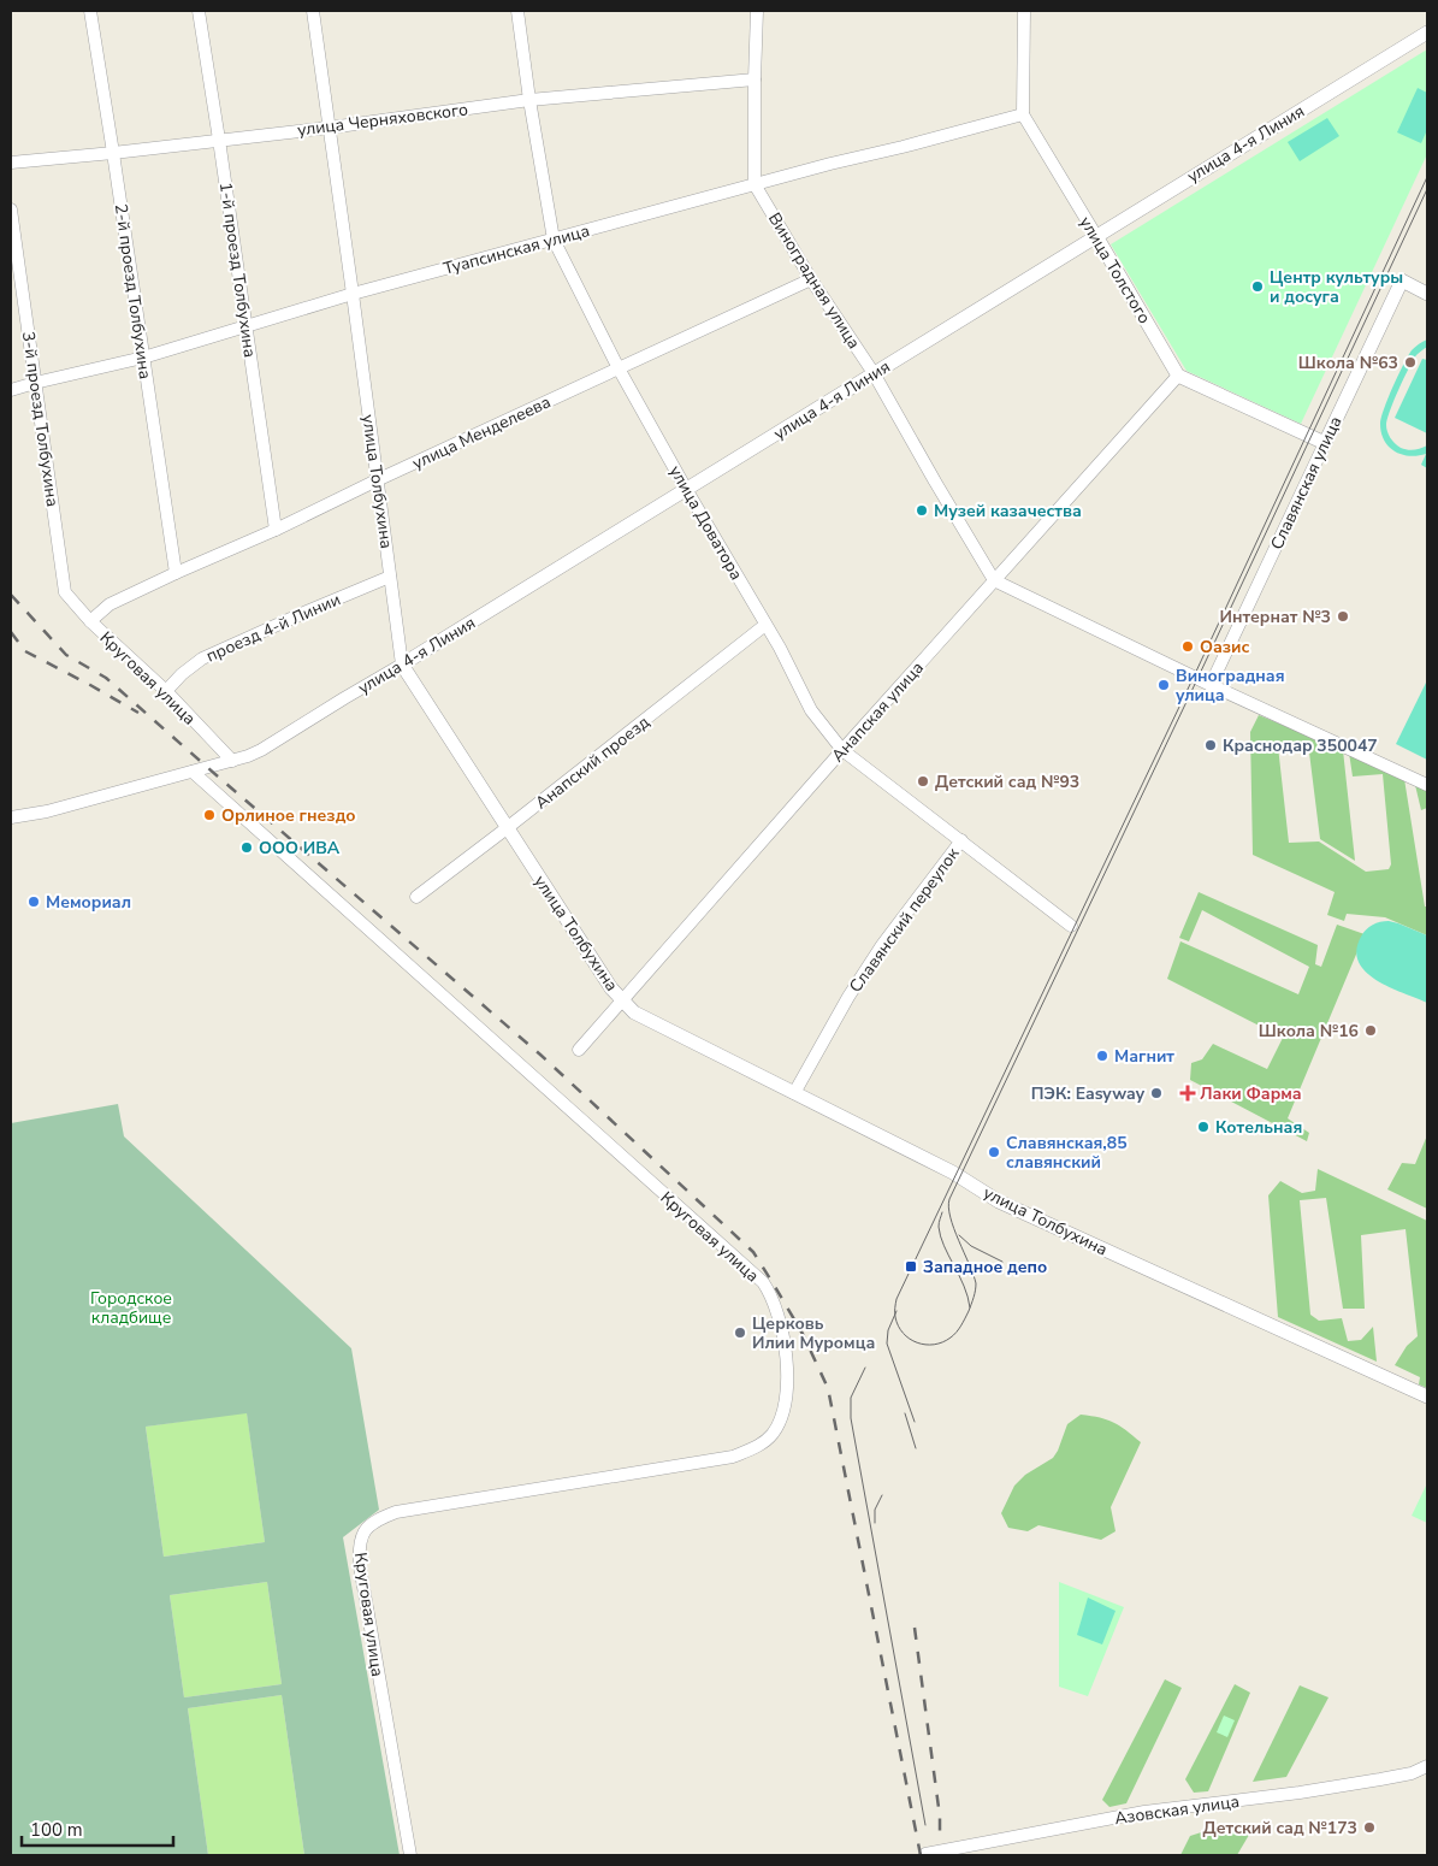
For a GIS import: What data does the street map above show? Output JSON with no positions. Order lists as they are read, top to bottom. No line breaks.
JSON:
{"streets":{"street":["улица Черняховского","улица 4-я Линия","Туапсинская улица","1-й проезд Толбухина","улица Толстого","Виноградная улица","2-й проезд Толбухина","3-й проезд Толбухина","улица Менделеева","улица Толбухина","Славянская улица","улица Доватора","проезд 4-й Линии","Круговая улица","Анапская улица","Анапский проезд","Славянский переулок","Азовская улица"]},"crossings":[["улица Черняховского","1-й проезд Толбухина"],["улица Черняховского","2-й проезд Толбухина"],["улица Черняховского","улица Толбухина"],["улица Черняховского","улица Доватора"],["улица 4-я Линия","улица Толстого"],["улица 4-я Линия","Виноградная улица"],["улица 4-я Линия","улица Толбухина"],["улица 4-я Линия","улица Доватора"],["улица 4-я Линия","Круговая улица"],["Туапсинская улица","1-й проезд Толбухина"],["Туапсинская улица","улица Толстого"],["Туапсинская улица","Виноградная улица"],["Туапсинская улица","2-й проезд Толбухина"],["Туапсинская улица","3-й проезд Толбухина"],["Туапсинская улица","улица Толбухина"],["Туапсинская улица","улица Доватора"],["1-й проезд Толбухина","улица Менделеева"],["улица Толстого","Анапская улица"],["Виноградная улица","улица Менделеева"],["Виноградная улица","Анапская улица"],["2-й проезд Толбухина","улица Менделеева"],["3-й проезд Толбухина","Круговая улица"],["улица Менделеева","улица Толбухина"],["улица Менделеева","улица Доватора"],["улица Менделеева","Круговая улица"],["улица Толбухина","проезд 4-й Линии"],["улица Толбухина","Анапская улица"],["улица Толбухина","Анапский проезд"],["улица Толбухина","Славянский переулок"],["улица Доватора","Анапская улица"],["улица Доватора","Анапский проезд"],["улица Доватора","Славянский переулок"],["проезд 4-й Линии","Круговая улица"]],"parks":["Городское кладбище"],"places":{"other":["Центр культуры и досуга","Школа №63","Музей казачества","Интернат №3","Оазис","Виноградная улица","Краснодар 350047","Детский сад №93","Орлиное гнездо","ООО ИВА","Мемориал","Школа №16","Магнит","ПЭК: Easyway","Котельная","Славянская,85 славянский","Церковь Илии Муромца","Детский cад №173"],"health":["Лаки Фарма"],"transit":["Западное депо"]},"scale_bar":"100 m"}
